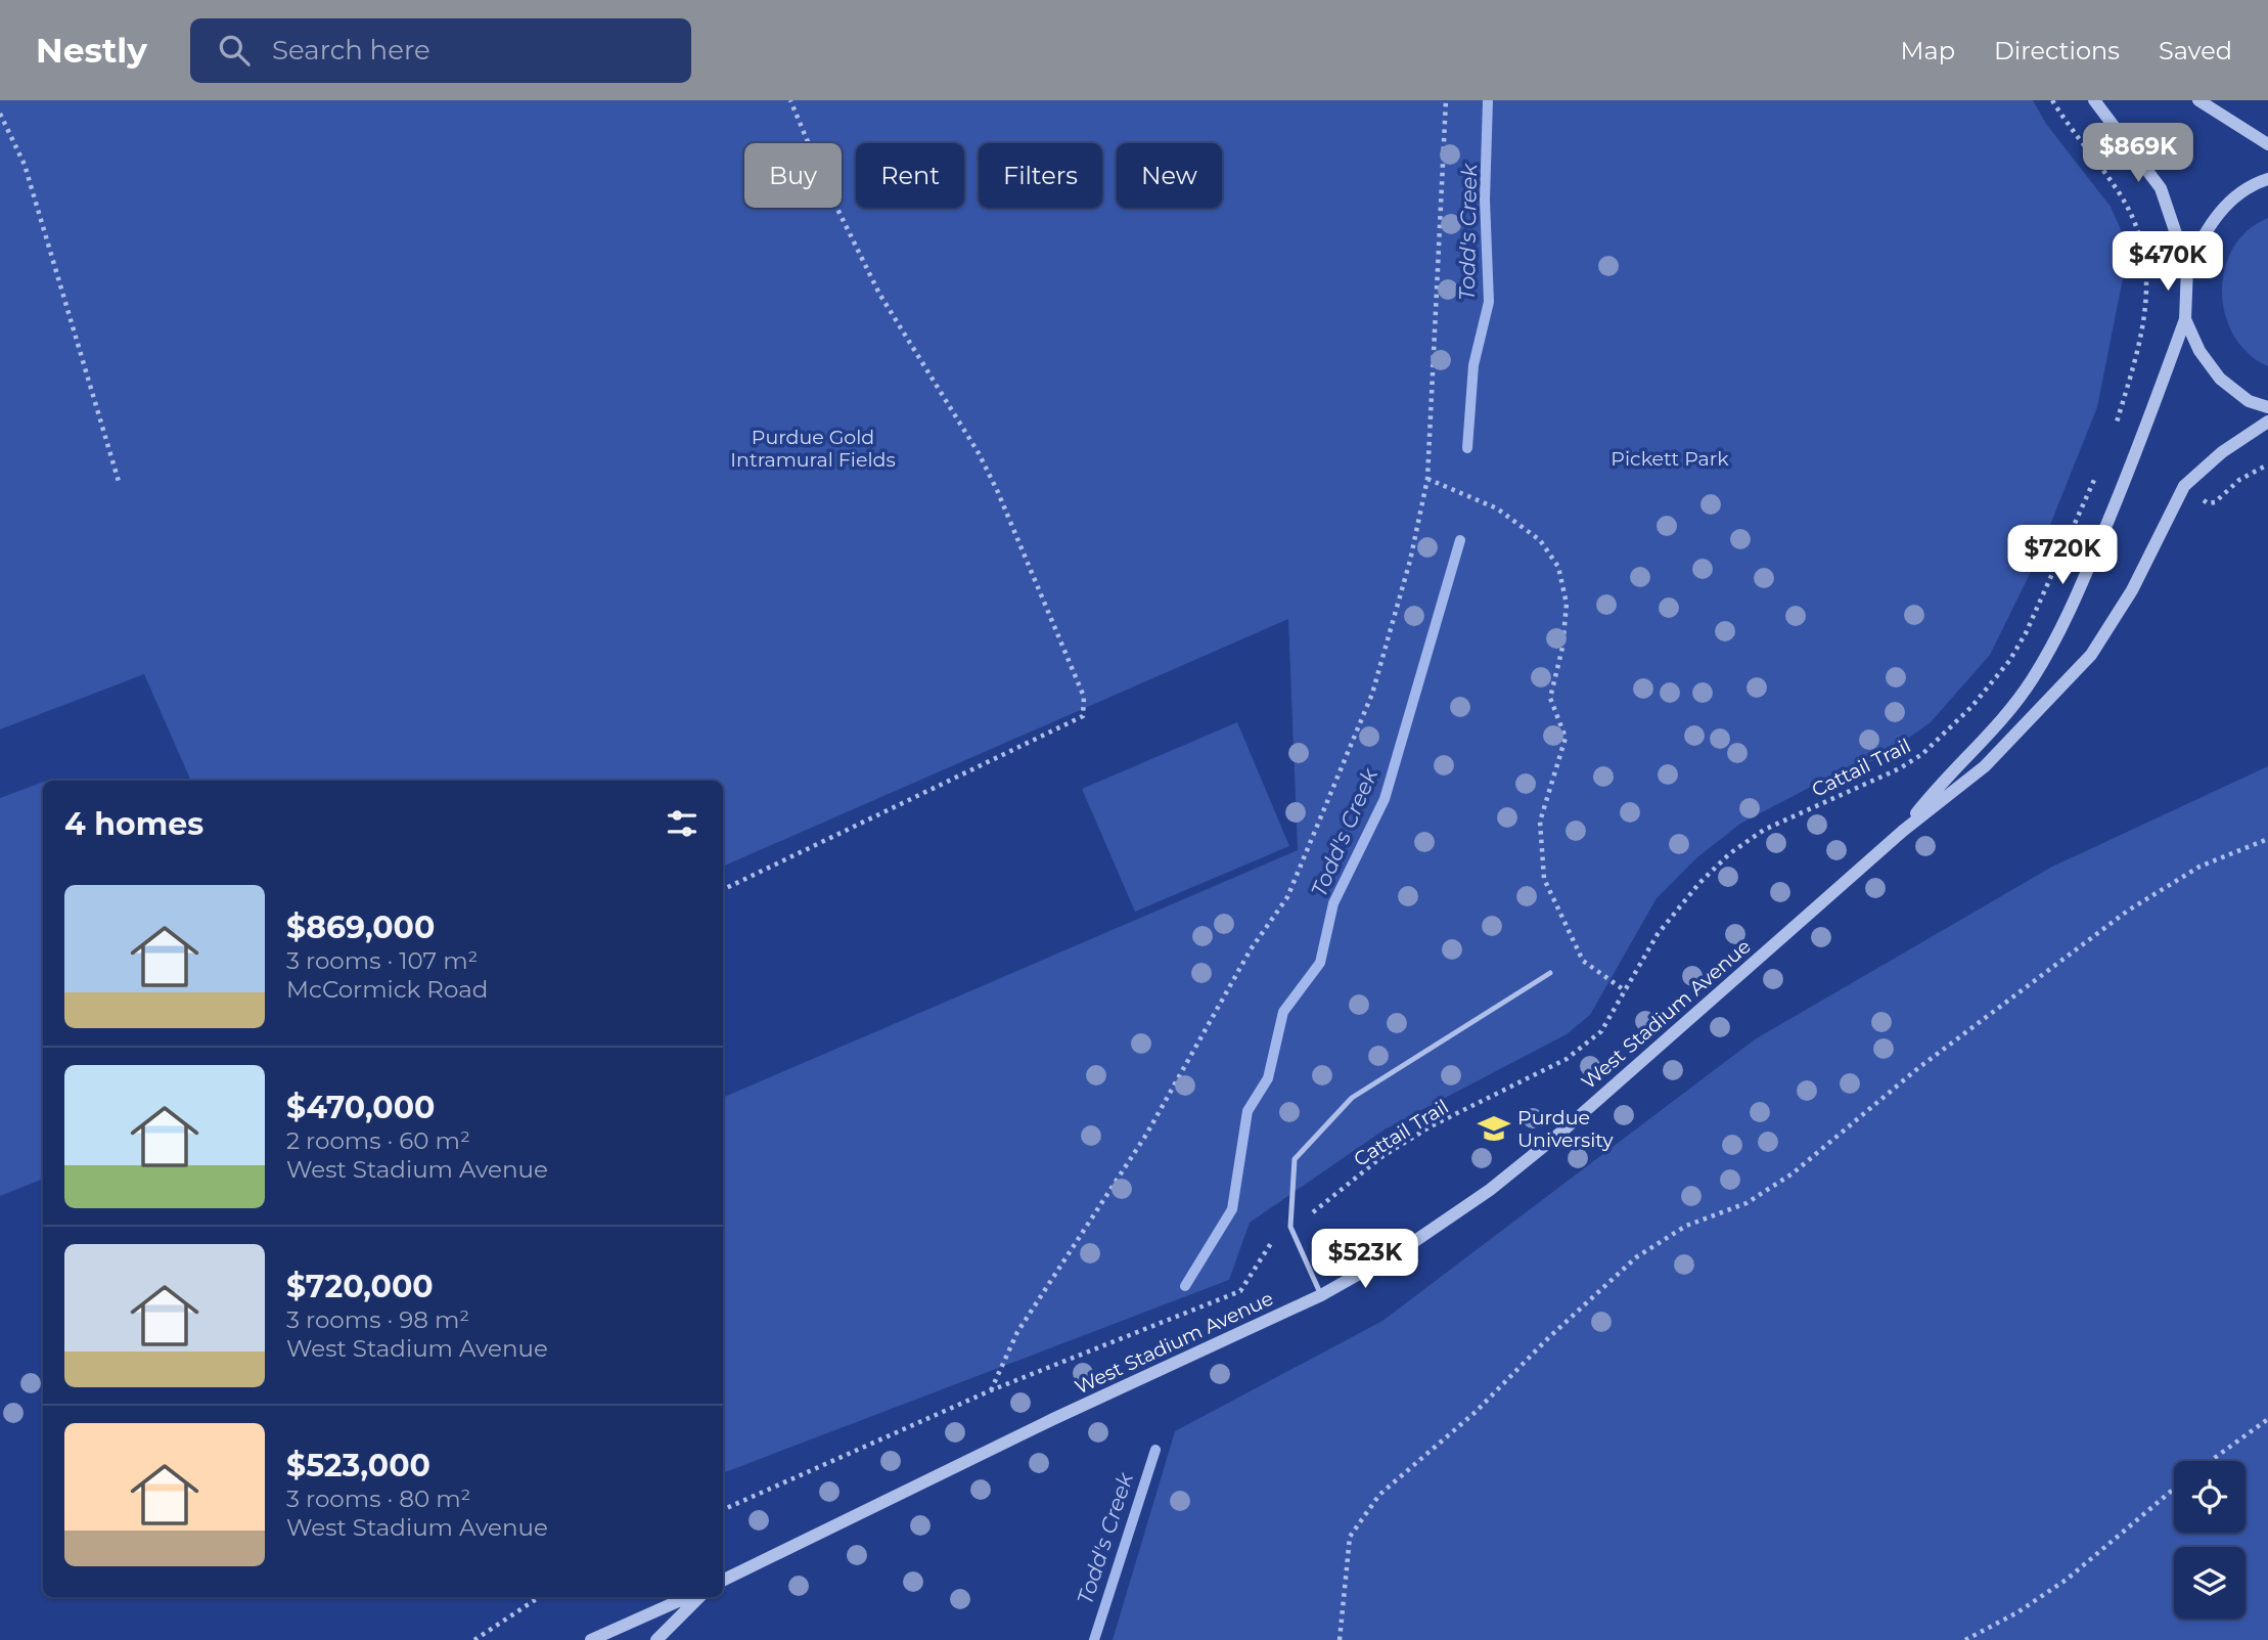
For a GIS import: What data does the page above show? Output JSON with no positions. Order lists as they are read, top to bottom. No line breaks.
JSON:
{"streets":{"street":["West Stadium Avenue"],"path":["Cattail Trail"]},"water":["Todd's Creek"],"parks":["Purdue Gold Intramural Fields","Pickett Park"],"places":{"school or university":["Purdue University"]},"page":{"header":"Nestly","search":"Search here","nav":["Map","Directions","Saved"],"price":["$869K","$470K","$720K","$523K"],"chip":["Buy","Rent","Filters","New"],"heading":"4 homes","list":[{"name":"$869,000","note":"3 rooms · 107 m² · McCormick Road"},{"name":"$470,000","note":"2 rooms · 60 m² · West Stadium Avenue"},{"name":"$720,000","note":"3 rooms · 98 m² · West Stadium Avenue"},{"name":"$523,000","note":"3 rooms · 80 m² · West Stadium Avenue"}]}}
